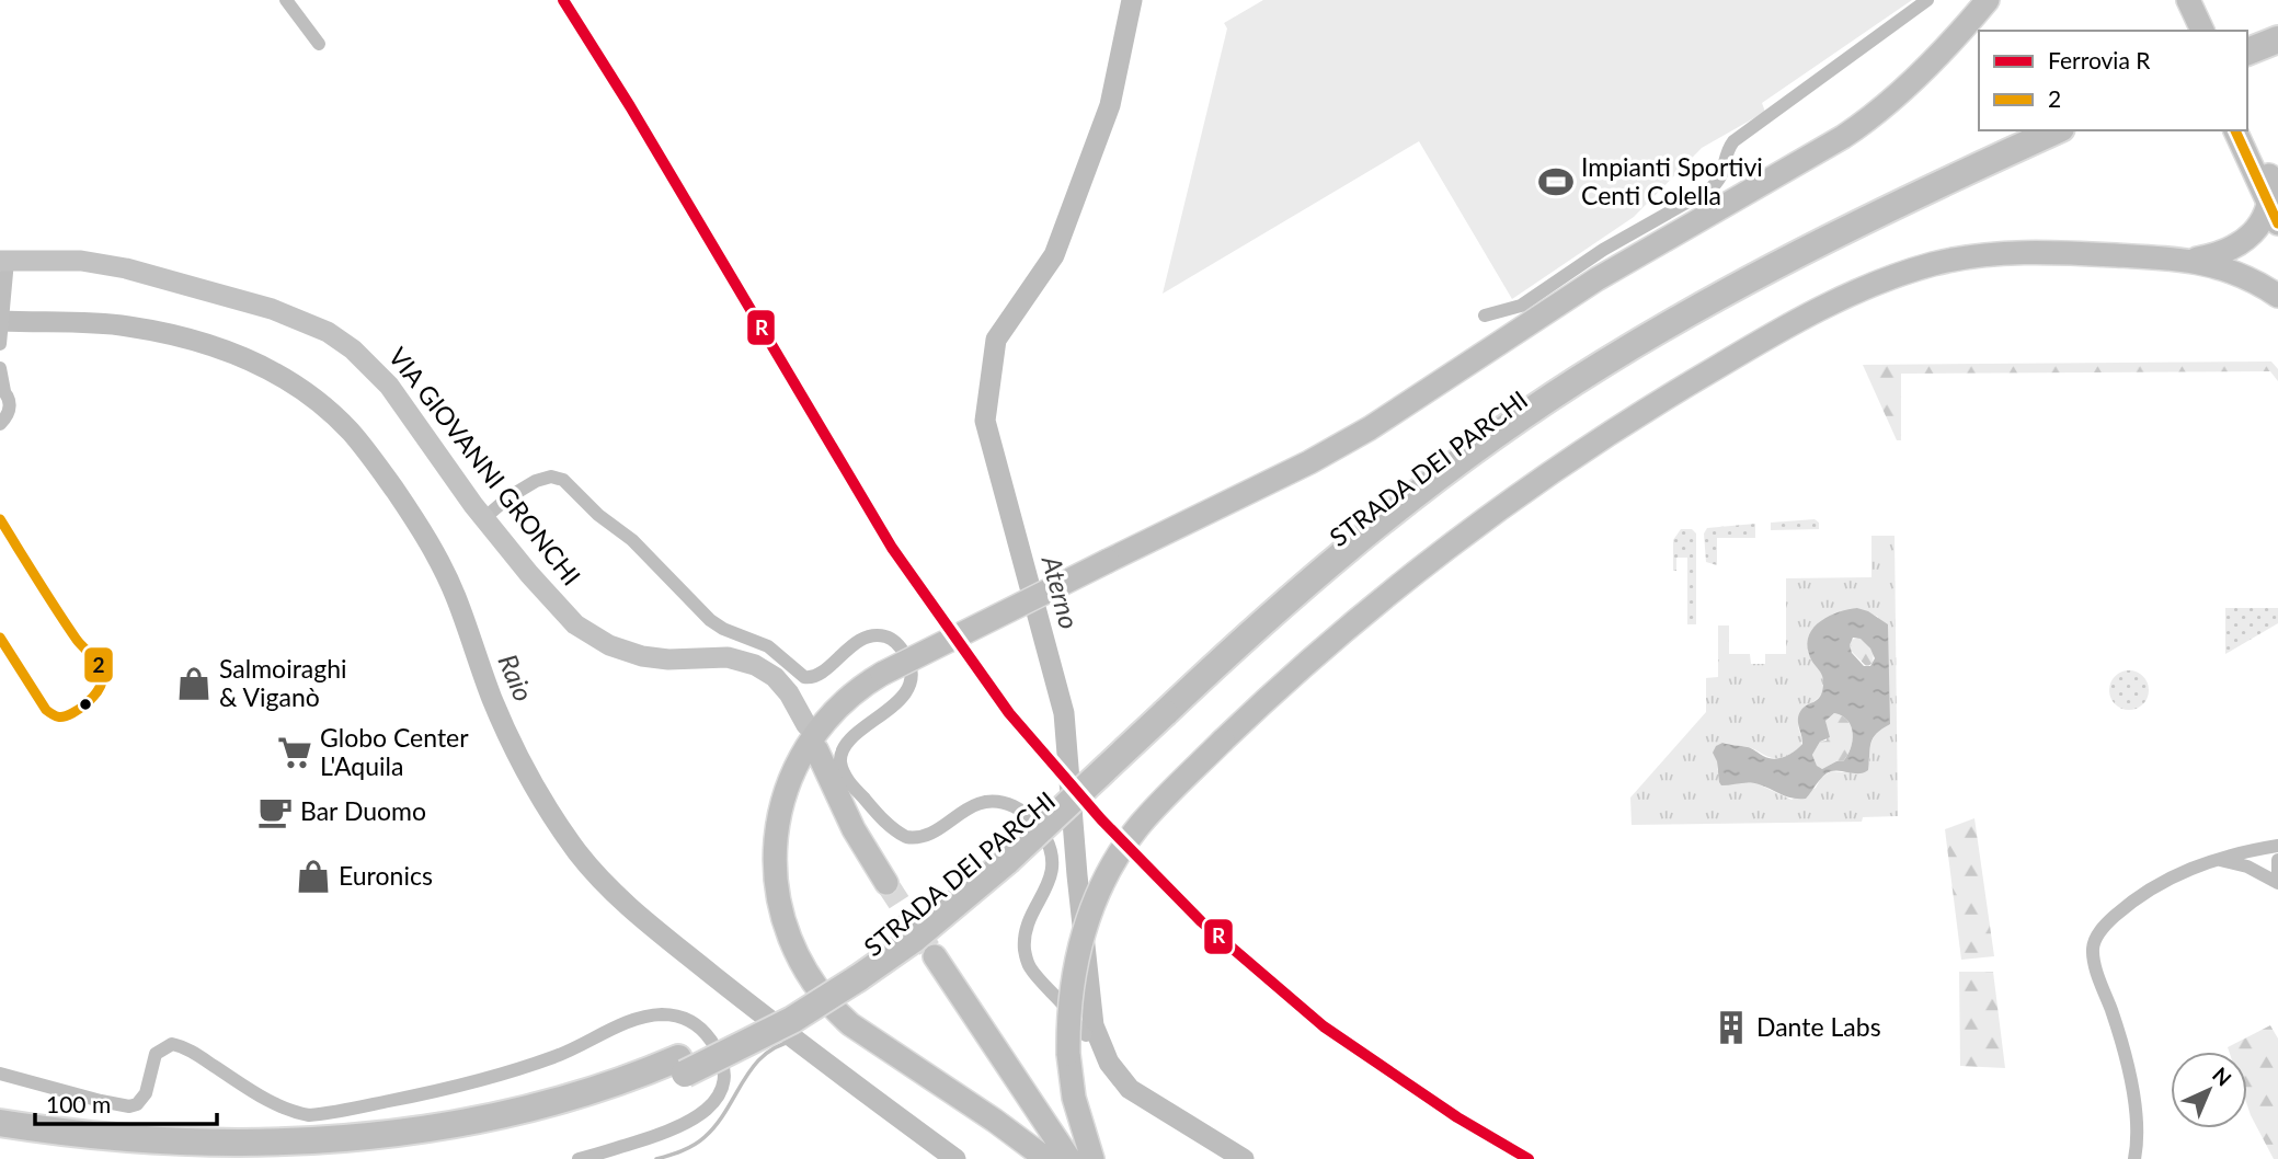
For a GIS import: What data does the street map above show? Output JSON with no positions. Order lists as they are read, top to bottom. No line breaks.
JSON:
{"streets":{"highway":["STRADA DEI PARCHI"],"main road":["VIA GIOVANNI GRONCHI"]},"water":["Aterno","Raio"],"places":{"sports":["Impianti Sportivi Centi Colella"],"shop":["Salmoiraghi & Viganò","Euronics"],"supermarket":["Globo Center L'Aquila"],"cafe":["Bar Duomo"],"building":["Dante Labs"]},"lines":["rail line R","transit line 2"],"legend":["Ferrovia R","2"],"scale_bar":"100 m","north":"top right"}
